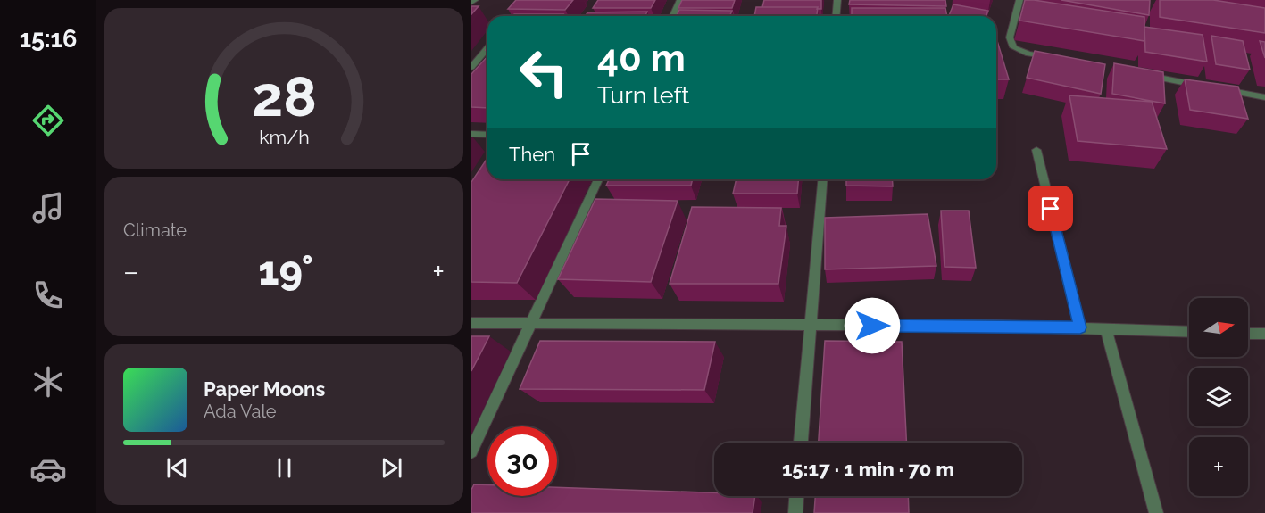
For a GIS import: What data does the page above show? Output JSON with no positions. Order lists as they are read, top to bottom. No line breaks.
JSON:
{"north":"right","page":{"tabs":"15:16","turn":["40 m","Turn left"],"then":"Then","tile":"Climate","heat":["−","19°","+"],"map_buttons":"+","song":["Paper Moons","Ada Vale"],"limit":"30","trip":"15:17 · 1 min · 70 m","gauge":["28","km/h"]}}
